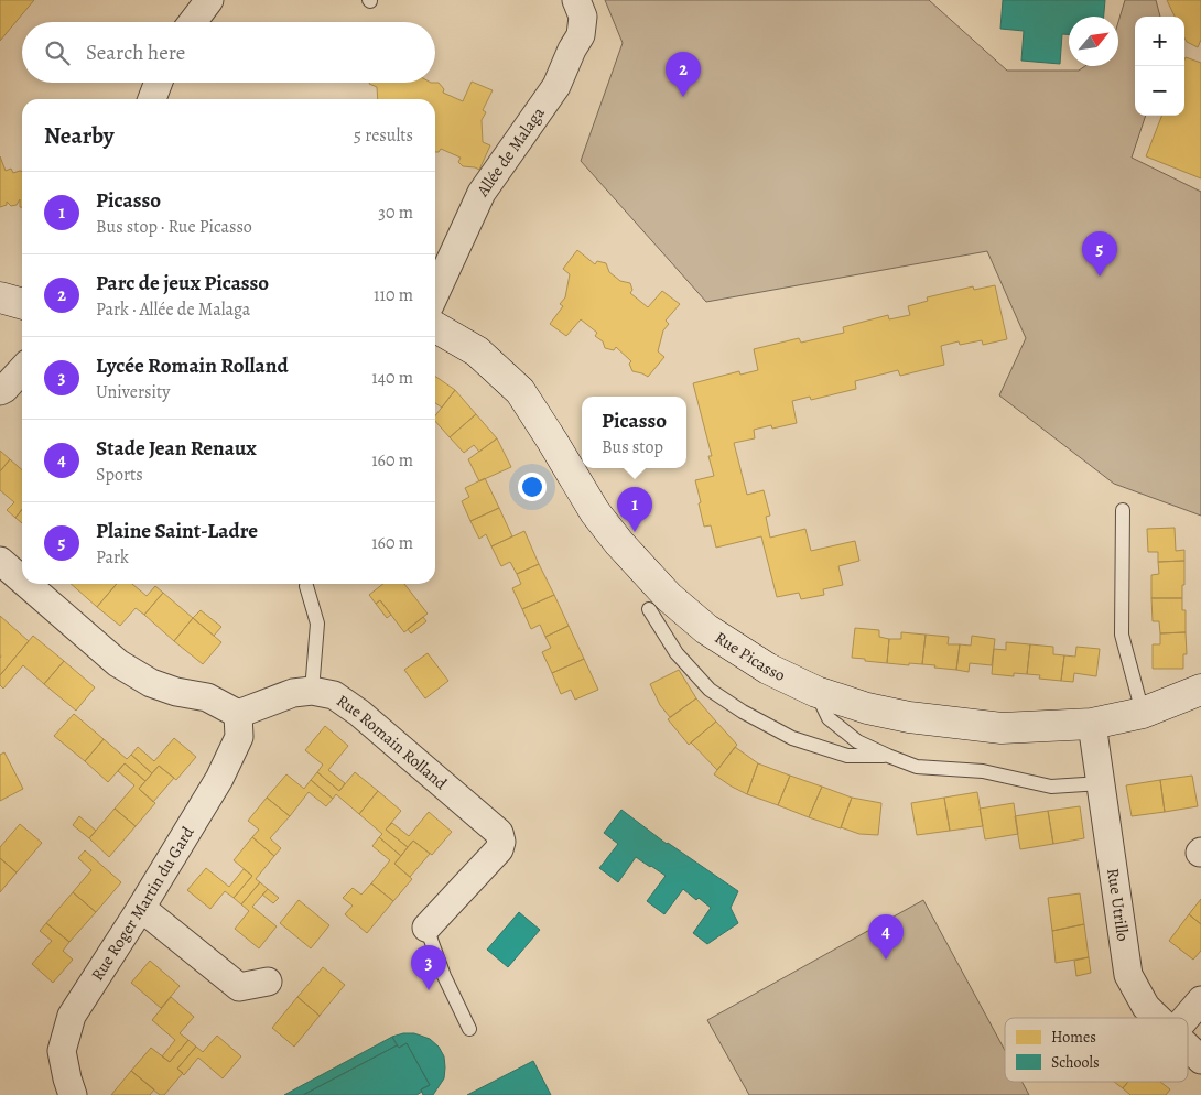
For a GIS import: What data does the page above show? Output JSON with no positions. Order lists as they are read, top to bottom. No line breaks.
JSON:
{"streets":{"street":["Allée de Malaga","Rue Picasso","Rue Romain Rolland","Rue Roger Martin du Gard","Rue Utrillo"]},"crossings":[["Rue Picasso","Rue Utrillo"],["Rue Romain Rolland","Rue Roger Martin du Gard"]],"legend":["Homes","Schools"],"north":"top right","page":{"map_buttons":["+","−"],"search":"Search here","pins":["2","5","1","4","3"],"heading":["Nearby","5 results"],"list":[{"mark":"1","name":"Picasso","note":"Bus stop · Rue Picasso","value":"30 m"},{"mark":"2","name":"Parc de jeux Picasso","note":"Park · Allée de Malaga","value":"110 m"},{"mark":"3","name":"Lycée Romain Rolland","note":"University","value":"140 m"},{"mark":"4","name":"Stade Jean Renaux","note":"Sports","value":"160 m"},{"mark":"5","name":"Plaine Saint-Ladre","note":"Park","value":"160 m"}],"popup":["Picasso","Bus stop"]}}
